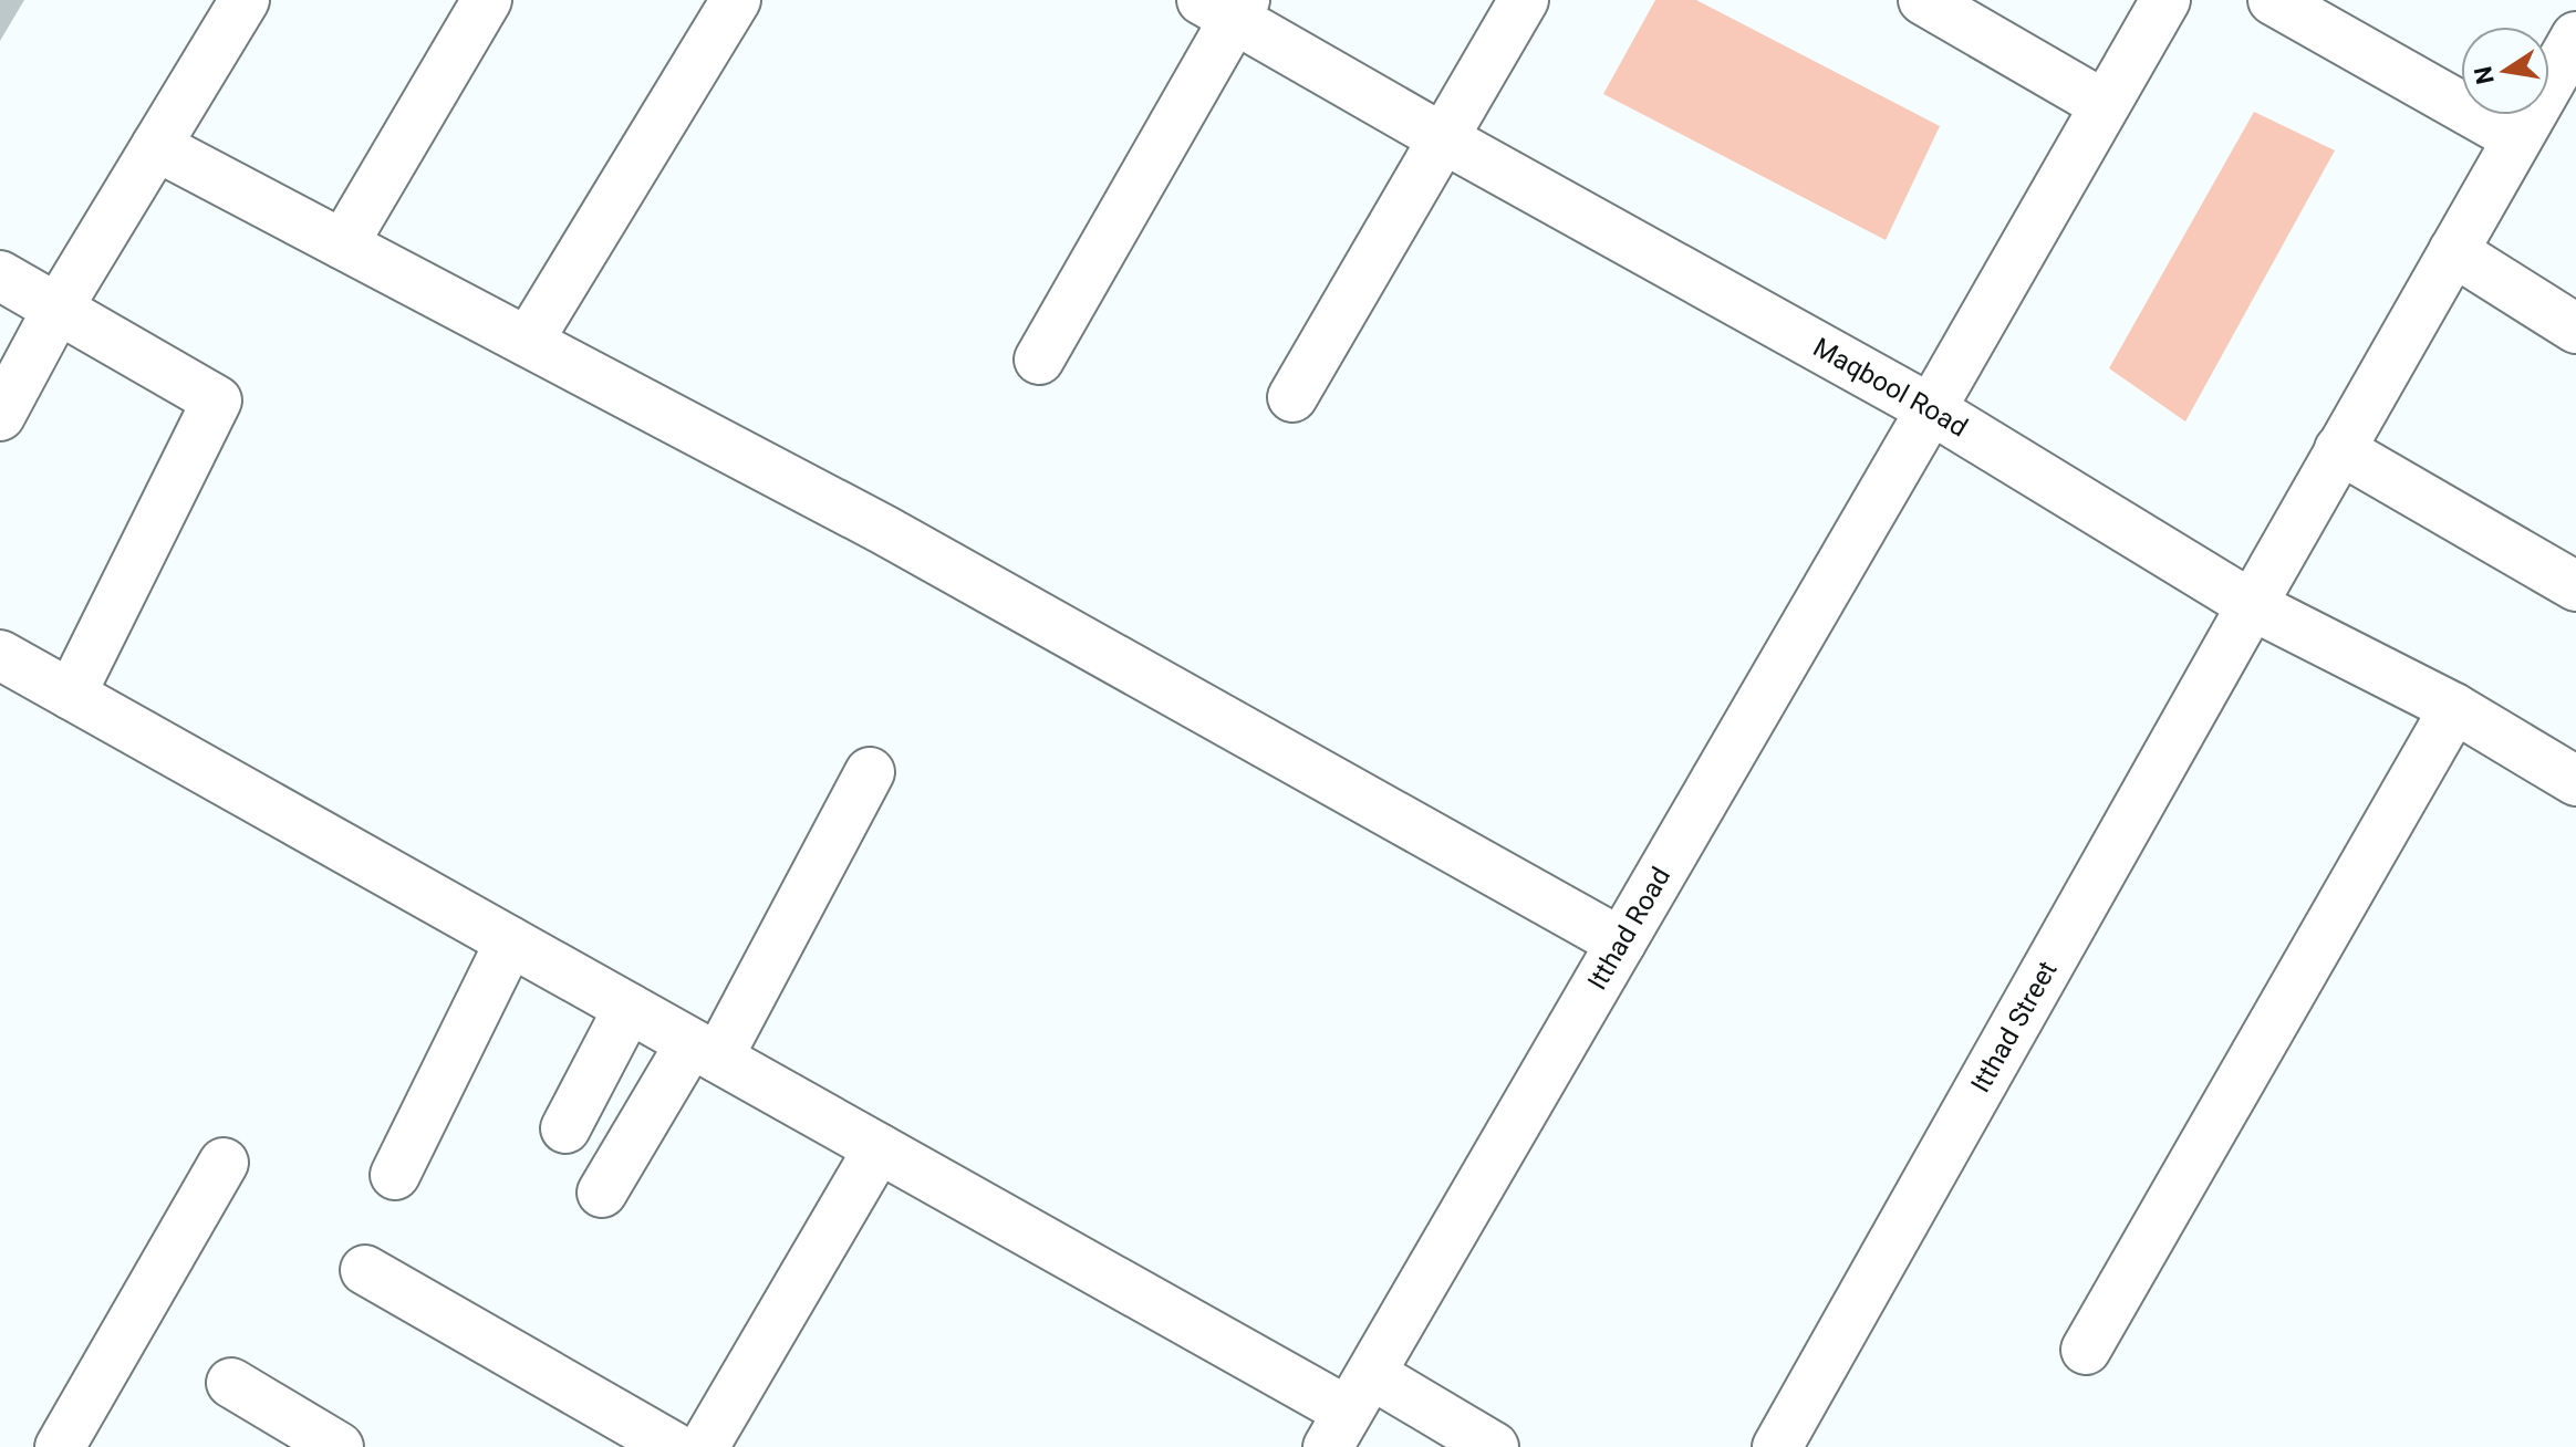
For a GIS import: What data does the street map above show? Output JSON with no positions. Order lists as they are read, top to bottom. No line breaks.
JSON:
{"streets":{"street":["Maqbool Road","Itthad Road","Itthad Street"]},"crossings":[["Maqbool Road","Itthad Road"],["Maqbool Road","Itthad Street"]],"north":"left"}
